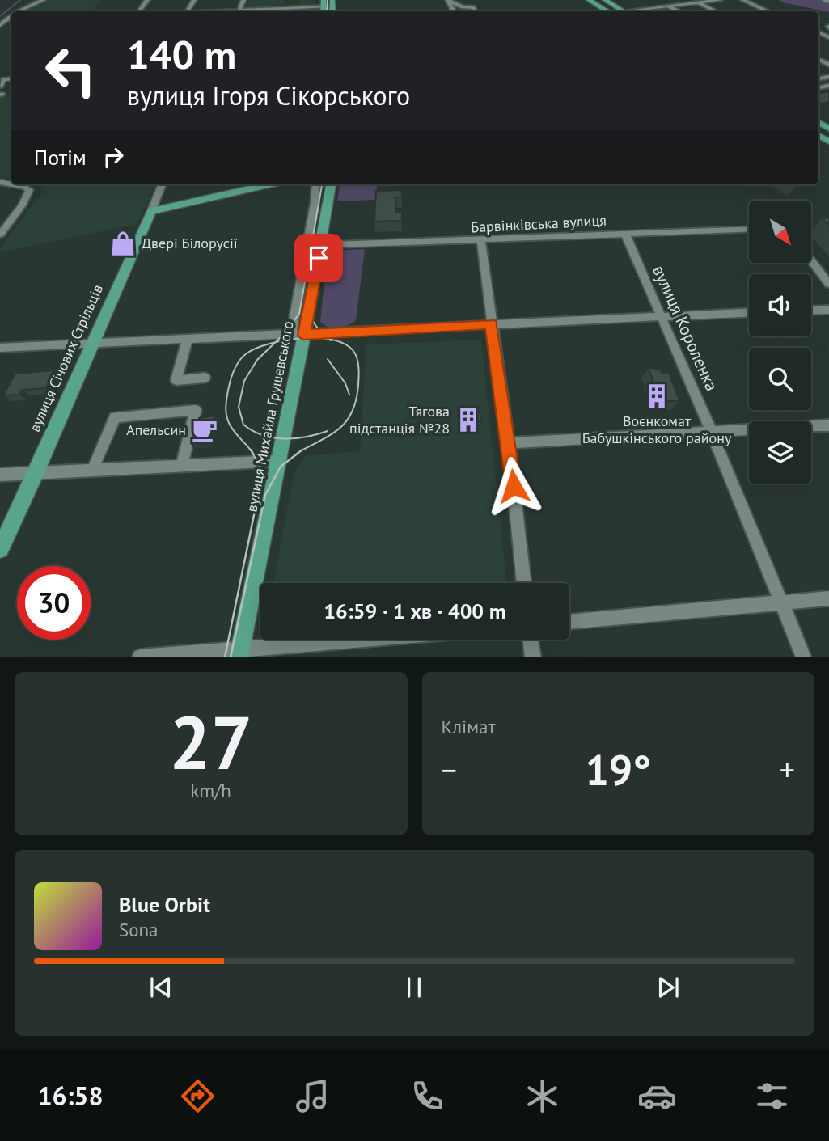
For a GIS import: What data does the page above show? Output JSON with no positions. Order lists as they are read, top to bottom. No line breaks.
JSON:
{"streets":{"main road":["вулиця Січових Стрільців","вулиця Михайла Грушевського"],"street":["Барвінківська вулиця","вулиця Короленка"]},"crossings":[["Барвінківська вулиця","вулиця Короленка"],["Барвінківська вулиця","вулиця Михайла Грушевського"]],"places":{"shop":["Двері Білорусії"],"building":["Воєнкомат Бабушкінського району","Тягова пiдстанцiя №28"],"cafe":["Апельсин"]},"north":"bottom right","page":{"turn":["140 m","вулиця Ігоря Сікорського"],"then":"Потім","limit":"30","trip":"16:59 · 1 хв · 400 m","tile":[["27","km/h"],"Клімат"],"heat":["−","19°","+"],"song":["Blue Orbit","Sona"],"tabs":"16:58"}}
